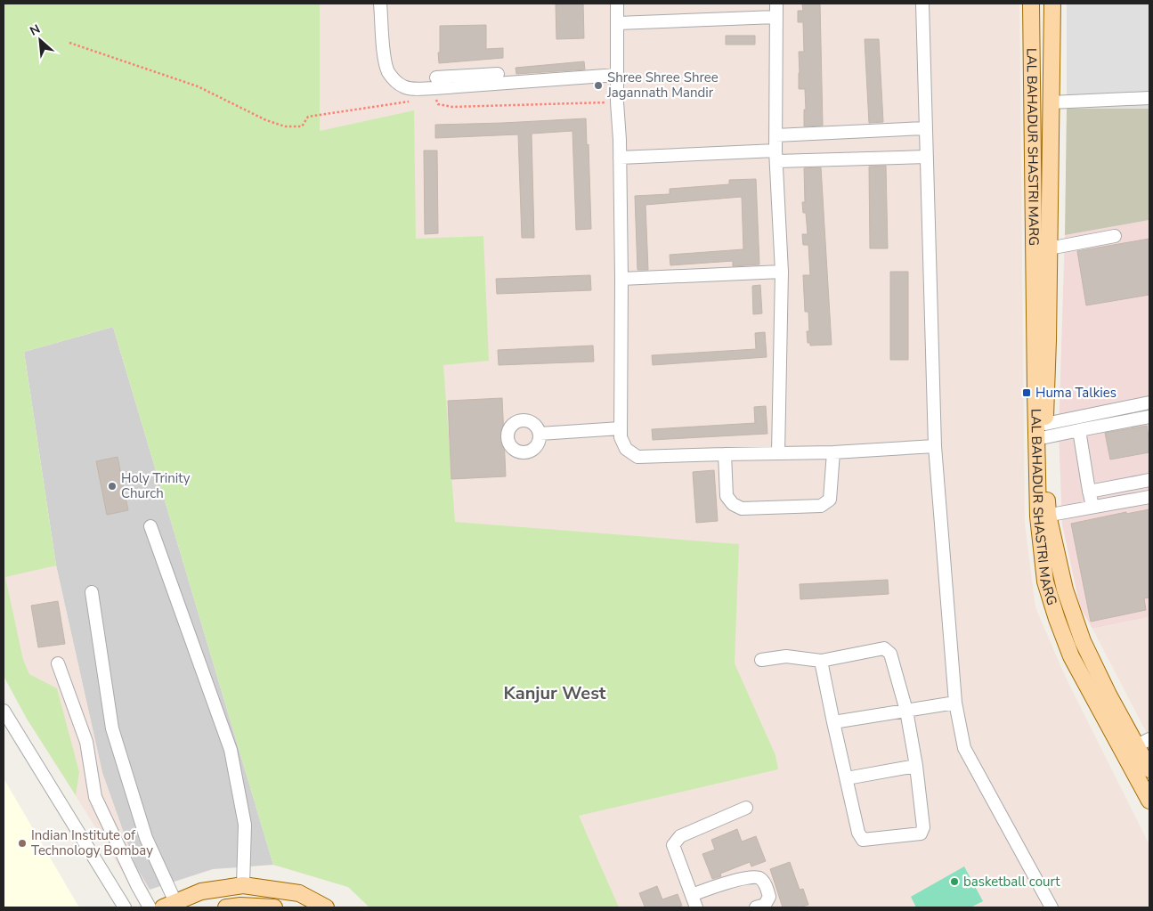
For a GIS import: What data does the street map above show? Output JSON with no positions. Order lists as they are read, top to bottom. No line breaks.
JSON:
{"streets":{"main road":["LAL BAHADUR SHASTRI MARG"]},"districts":["Kanjur West"],"places":{"other":["Shree Shree Shree Jagannath Mandir","Holy Trinity Church","Indian Institute of Technology Bombay","basketball court"],"transit":["Huma Talkies"]},"north":"top left"}
